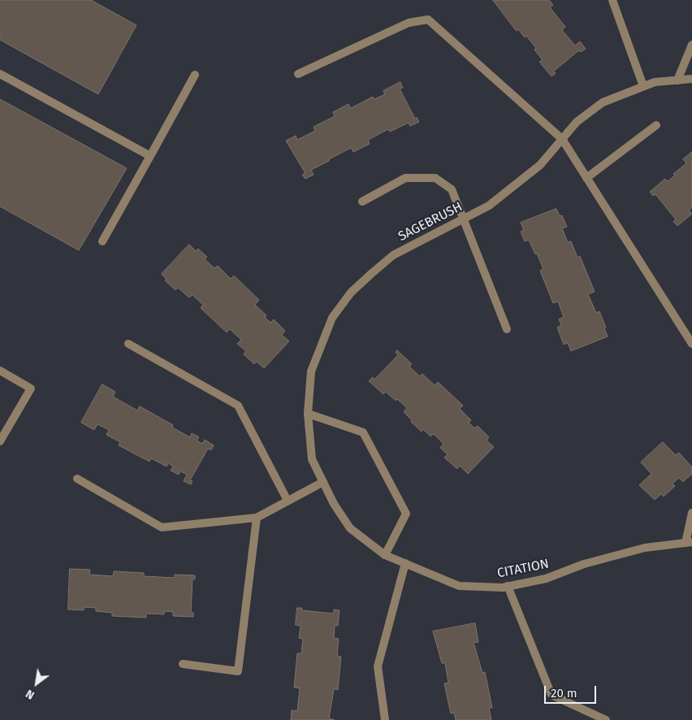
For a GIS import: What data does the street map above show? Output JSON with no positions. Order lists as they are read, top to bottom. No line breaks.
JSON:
{"streets":{"street":["SAGEBRUSH","CITATION"]},"crossings":[["SAGEBRUSH","CITATION"]],"scale_bar":"20 m","north":"bottom left"}
